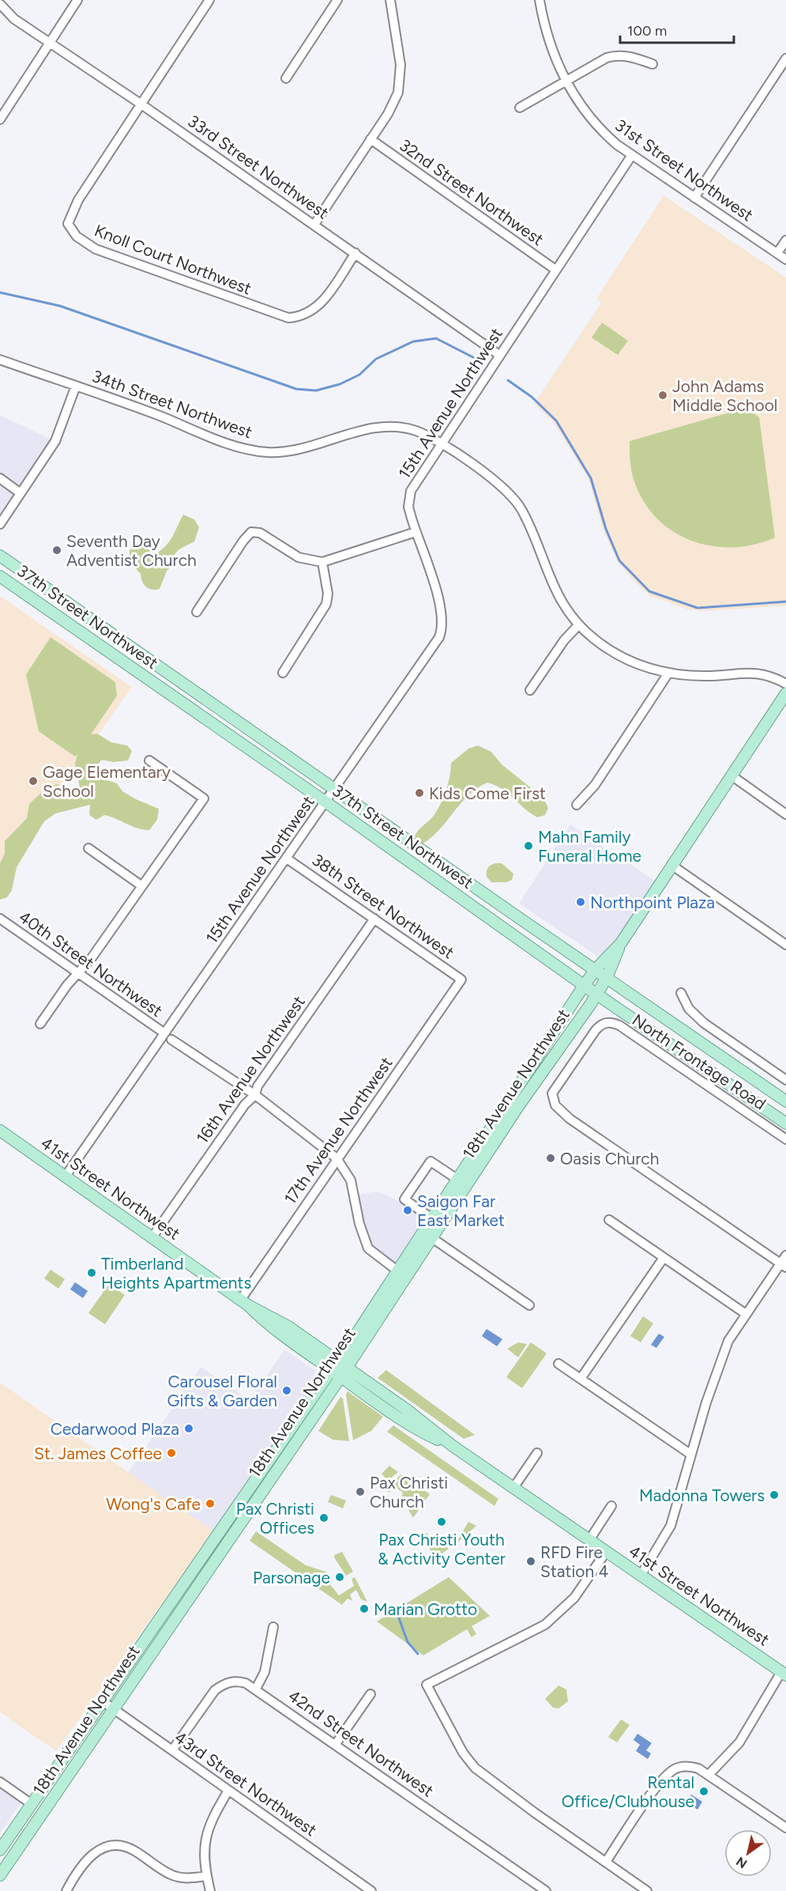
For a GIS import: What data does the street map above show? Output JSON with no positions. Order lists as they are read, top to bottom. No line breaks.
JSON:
{"streets":{"main road":["37th Street Northwest","18th Avenue Northwest","41st Street Northwest"],"street":["33rd Street Northwest","31st Street Northwest","32nd Street Northwest","Knoll Court Northwest","15th Avenue Northwest","34th Street Northwest","38th Street Northwest","40th Street Northwest","North Frontage Road","16th Avenue Northwest","17th Avenue Northwest","42nd Street Northwest","43rd Street Northwest"]},"crossings":[["33rd Street Northwest","Knoll Court Northwest"],["33rd Street Northwest","15th Avenue Northwest"],["31st Street Northwest","15th Avenue Northwest"],["32nd Street Northwest","15th Avenue Northwest"],["15th Avenue Northwest","34th Street Northwest"],["15th Avenue Northwest","37th Street Northwest"],["15th Avenue Northwest","38th Street Northwest"],["15th Avenue Northwest","40th Street Northwest"],["15th Avenue Northwest","41st Street Northwest"],["37th Street Northwest","18th Avenue Northwest"],["38th Street Northwest","16th Avenue Northwest"],["38th Street Northwest","17th Avenue Northwest"],["16th Avenue Northwest","41st Street Northwest"],["18th Avenue Northwest","41st Street Northwest"],["18th Avenue Northwest","43rd Street Northwest"],["17th Avenue Northwest","41st Street Northwest"],["42nd Street Northwest","43rd Street Northwest"]],"places":["John Adams Middle School","Seventh Day Adventist Church","Gage Elementary School","Kids Come First","Mahn Family Funeral Home","Northpoint Plaza","Oasis Church","Saigon Far East Market","Timberland Heights Apartments","Carousel Floral Gifts & Garden","Cedarwood Plaza","St. James Coffee","Pax Christi Church","Madonna Towers","Wong's Cafe","Pax Christi Offices","Pax Christi Youth & Activity Center","RFD Fire Station 4","Parsonage","Marian Grotto","Rental Office/Clubhouse"],"scale_bar":"100 m","north":"bottom left"}
